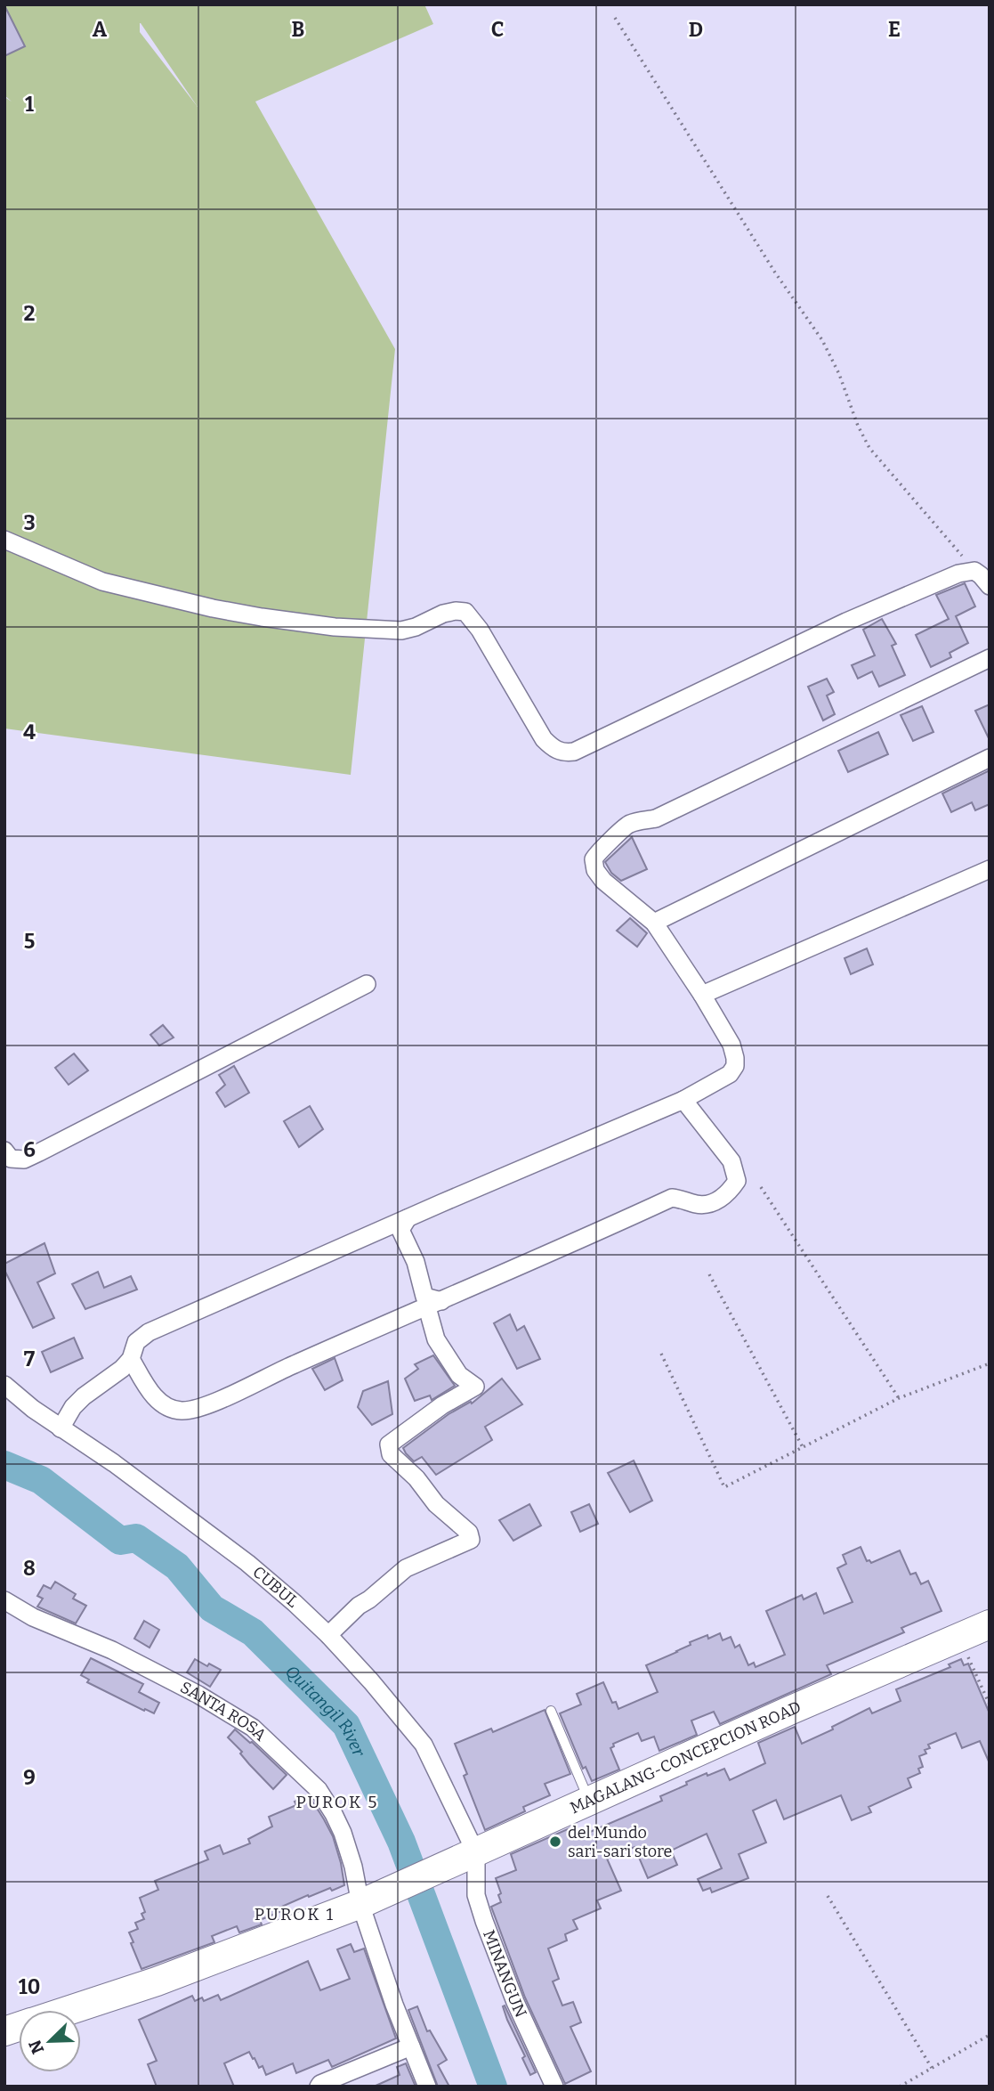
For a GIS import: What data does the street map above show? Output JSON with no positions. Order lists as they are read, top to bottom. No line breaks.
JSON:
{"streets":{"main road":["MAGALANG-CONCEPCION ROAD"],"street":["CUBUL","SANTA ROSA","MINANGUN"]},"crossings":[["CUBUL","MAGALANG-CONCEPCION ROAD"],["CUBUL","MINANGUN"],["SANTA ROSA","MAGALANG-CONCEPCION ROAD"],["MAGALANG-CONCEPCION ROAD","MINANGUN"]],"districts":["PUROK 5","PUROK 1"],"water":["Quitangil River"],"places":["del Mundo sari-sari store"],"north":"bottom left","grid":{"columns":["A","B","C","D","E"],"rows":["1","2","3","4","5","6","7","8","9","10"]}}
